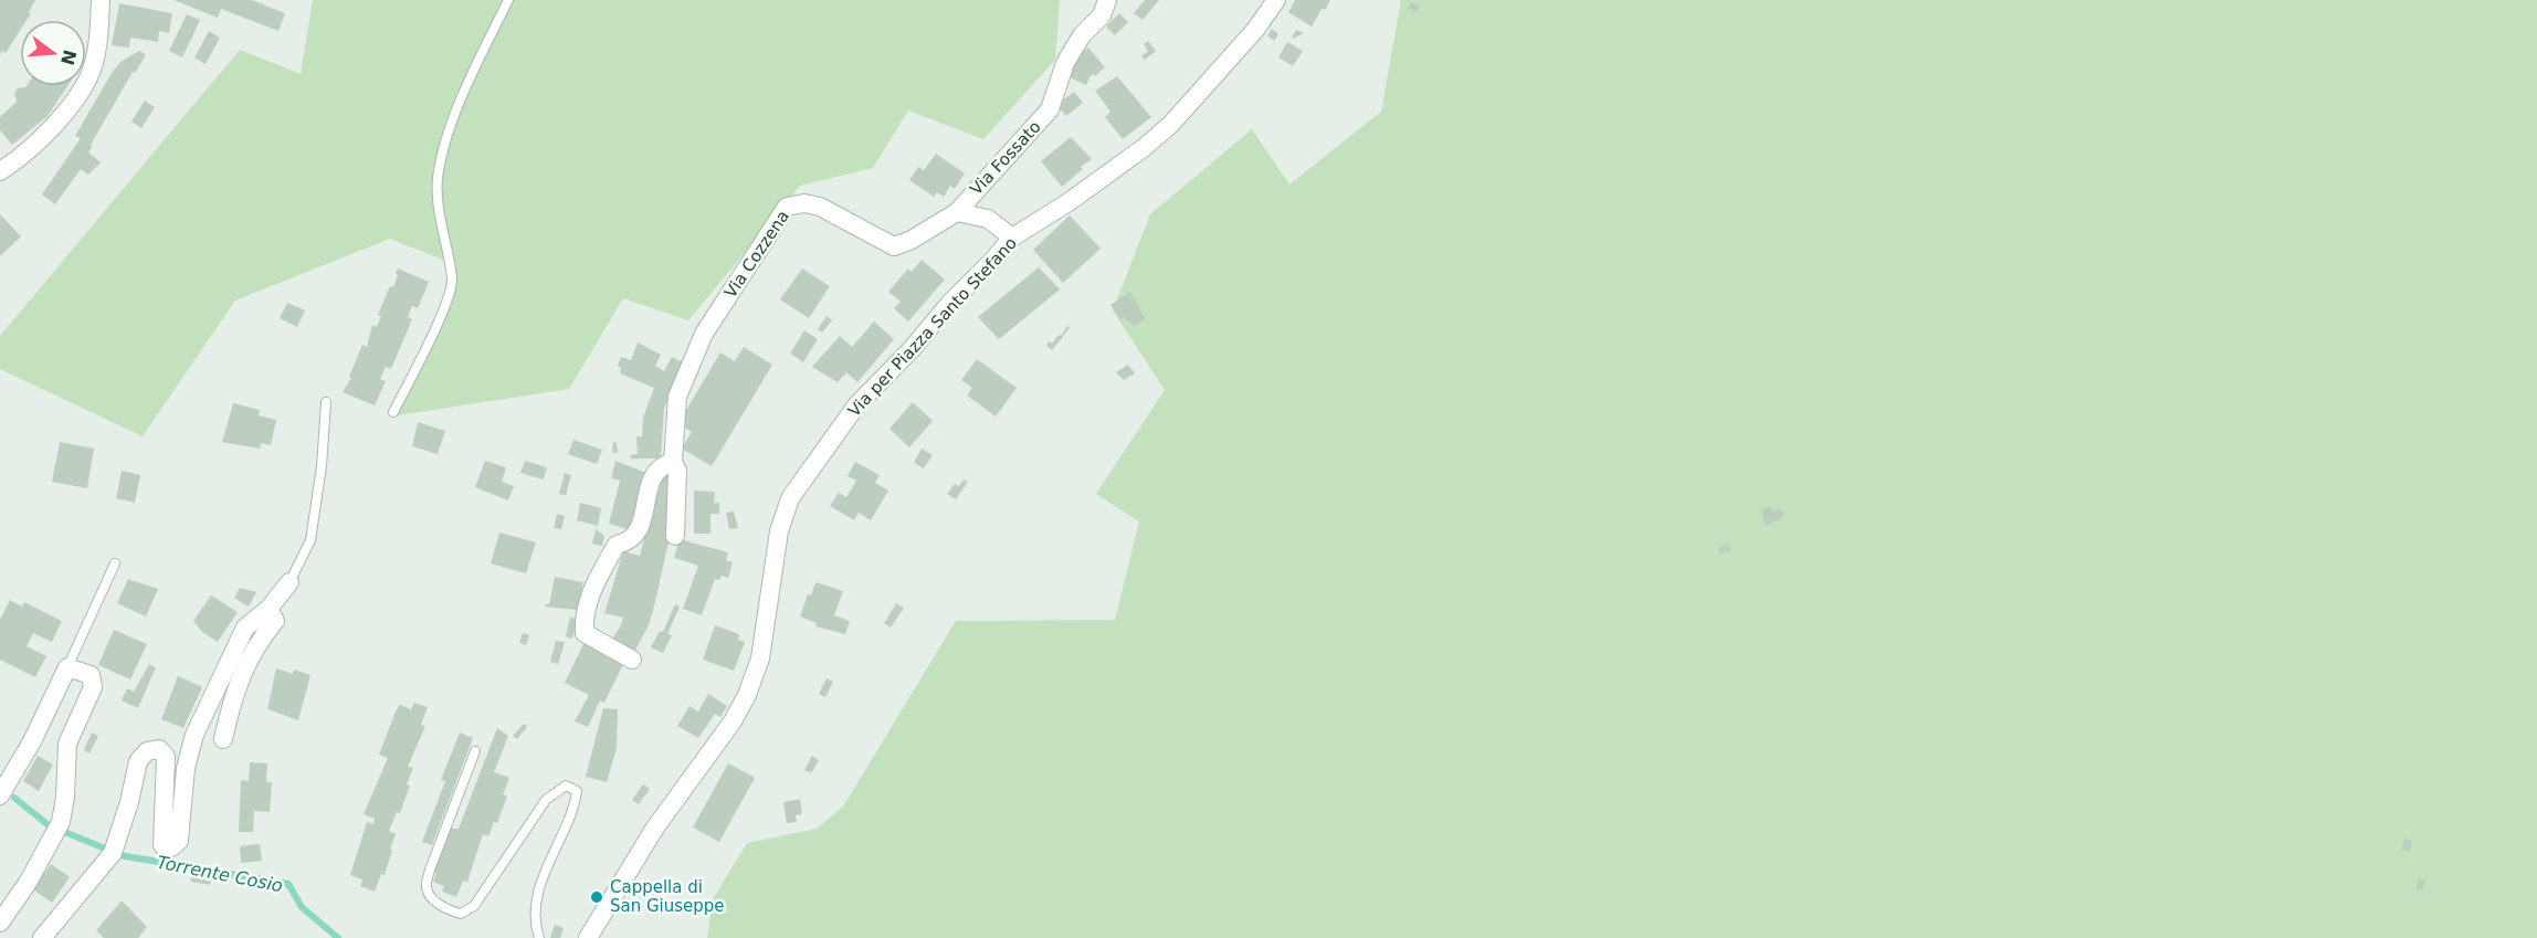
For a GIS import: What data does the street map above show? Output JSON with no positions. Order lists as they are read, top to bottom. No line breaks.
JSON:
{"streets":{"street":["Via Fossato","Via Cozzena","Via per Piazza Santo Stefano"]},"crossings":[["Via Fossato","Via Cozzena"]],"water":["Torrente Cosio"],"places":["Cappella di San Giuseppe"],"north":"right"}
